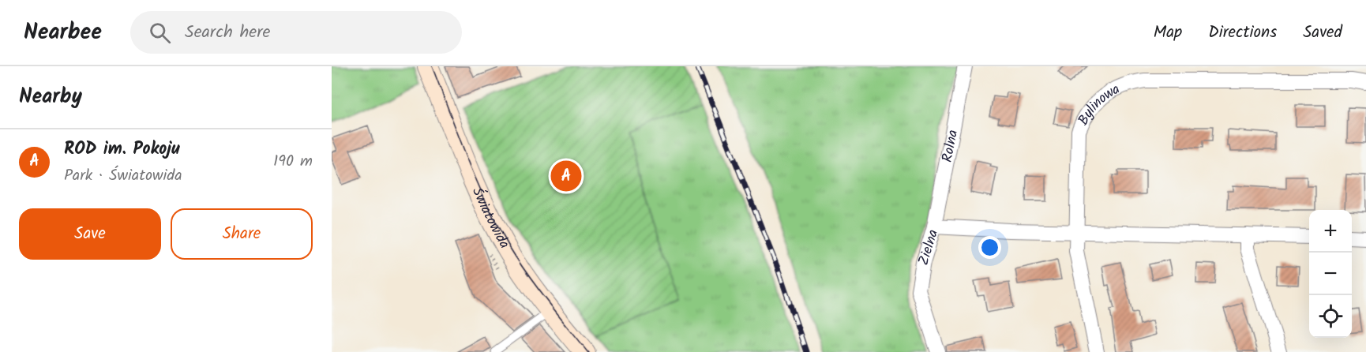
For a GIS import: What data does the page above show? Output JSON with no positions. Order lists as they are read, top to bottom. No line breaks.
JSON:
{"streets":{"street":["Bylinowa","Rolna","Światowida","Zielna"]},"crossings":[["Bylinowa","Zielna"],["Rolna","Zielna"]],"page":{"header":"Nearbee","search":"Search here","nav":["Map","Directions","Saved"],"heading":"Nearby","list":[{"mark":"A","name":"ROD im. Pokoju","note":"Park · Światowida","value":"190 m"}],"pins":"A","buttons":["Save","Share"],"map_buttons":["+","−"]}}
